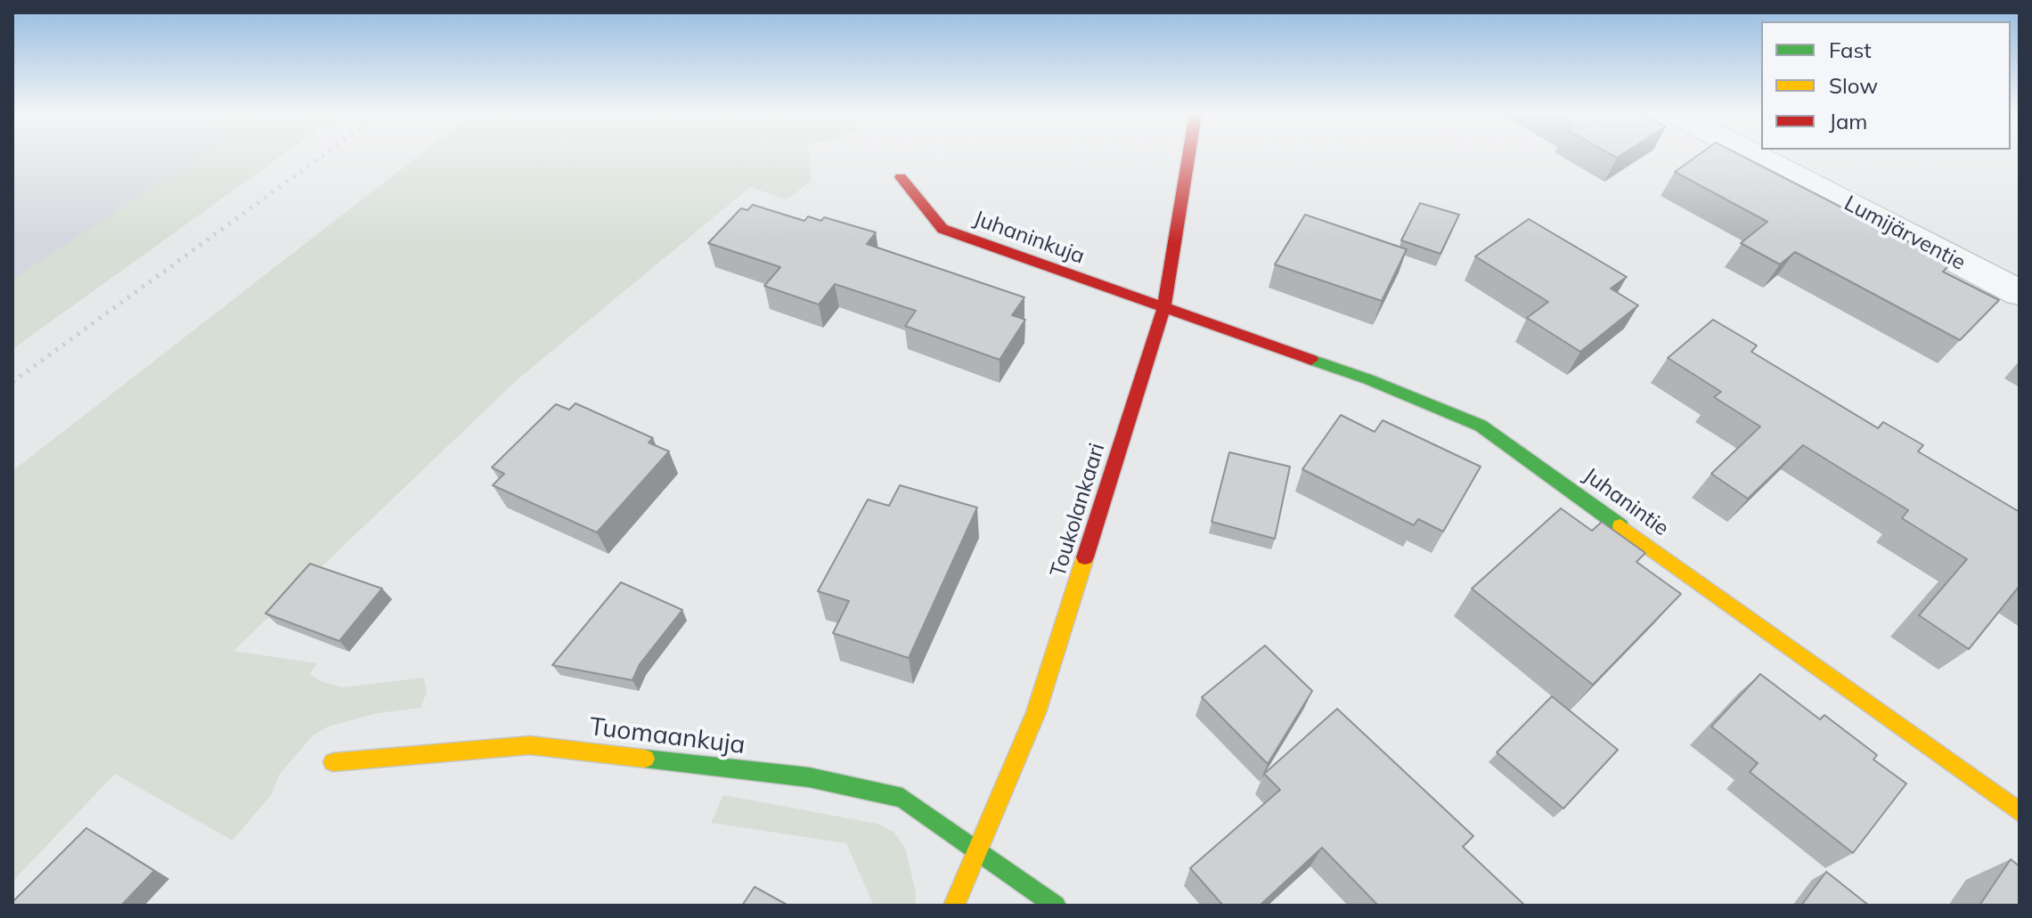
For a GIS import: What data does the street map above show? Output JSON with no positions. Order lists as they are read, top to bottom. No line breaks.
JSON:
{"streets":{"street":["Lumijärventie","Juhaninkuja","Juhanintie","Toukolankaari","Tuomaankuja"]},"crossings":[["Juhaninkuja","Juhanintie"],["Juhaninkuja","Toukolankaari"],["Juhanintie","Toukolankaari"],["Toukolankaari","Tuomaankuja"]],"legend":["Fast","Slow","Jam"]}
